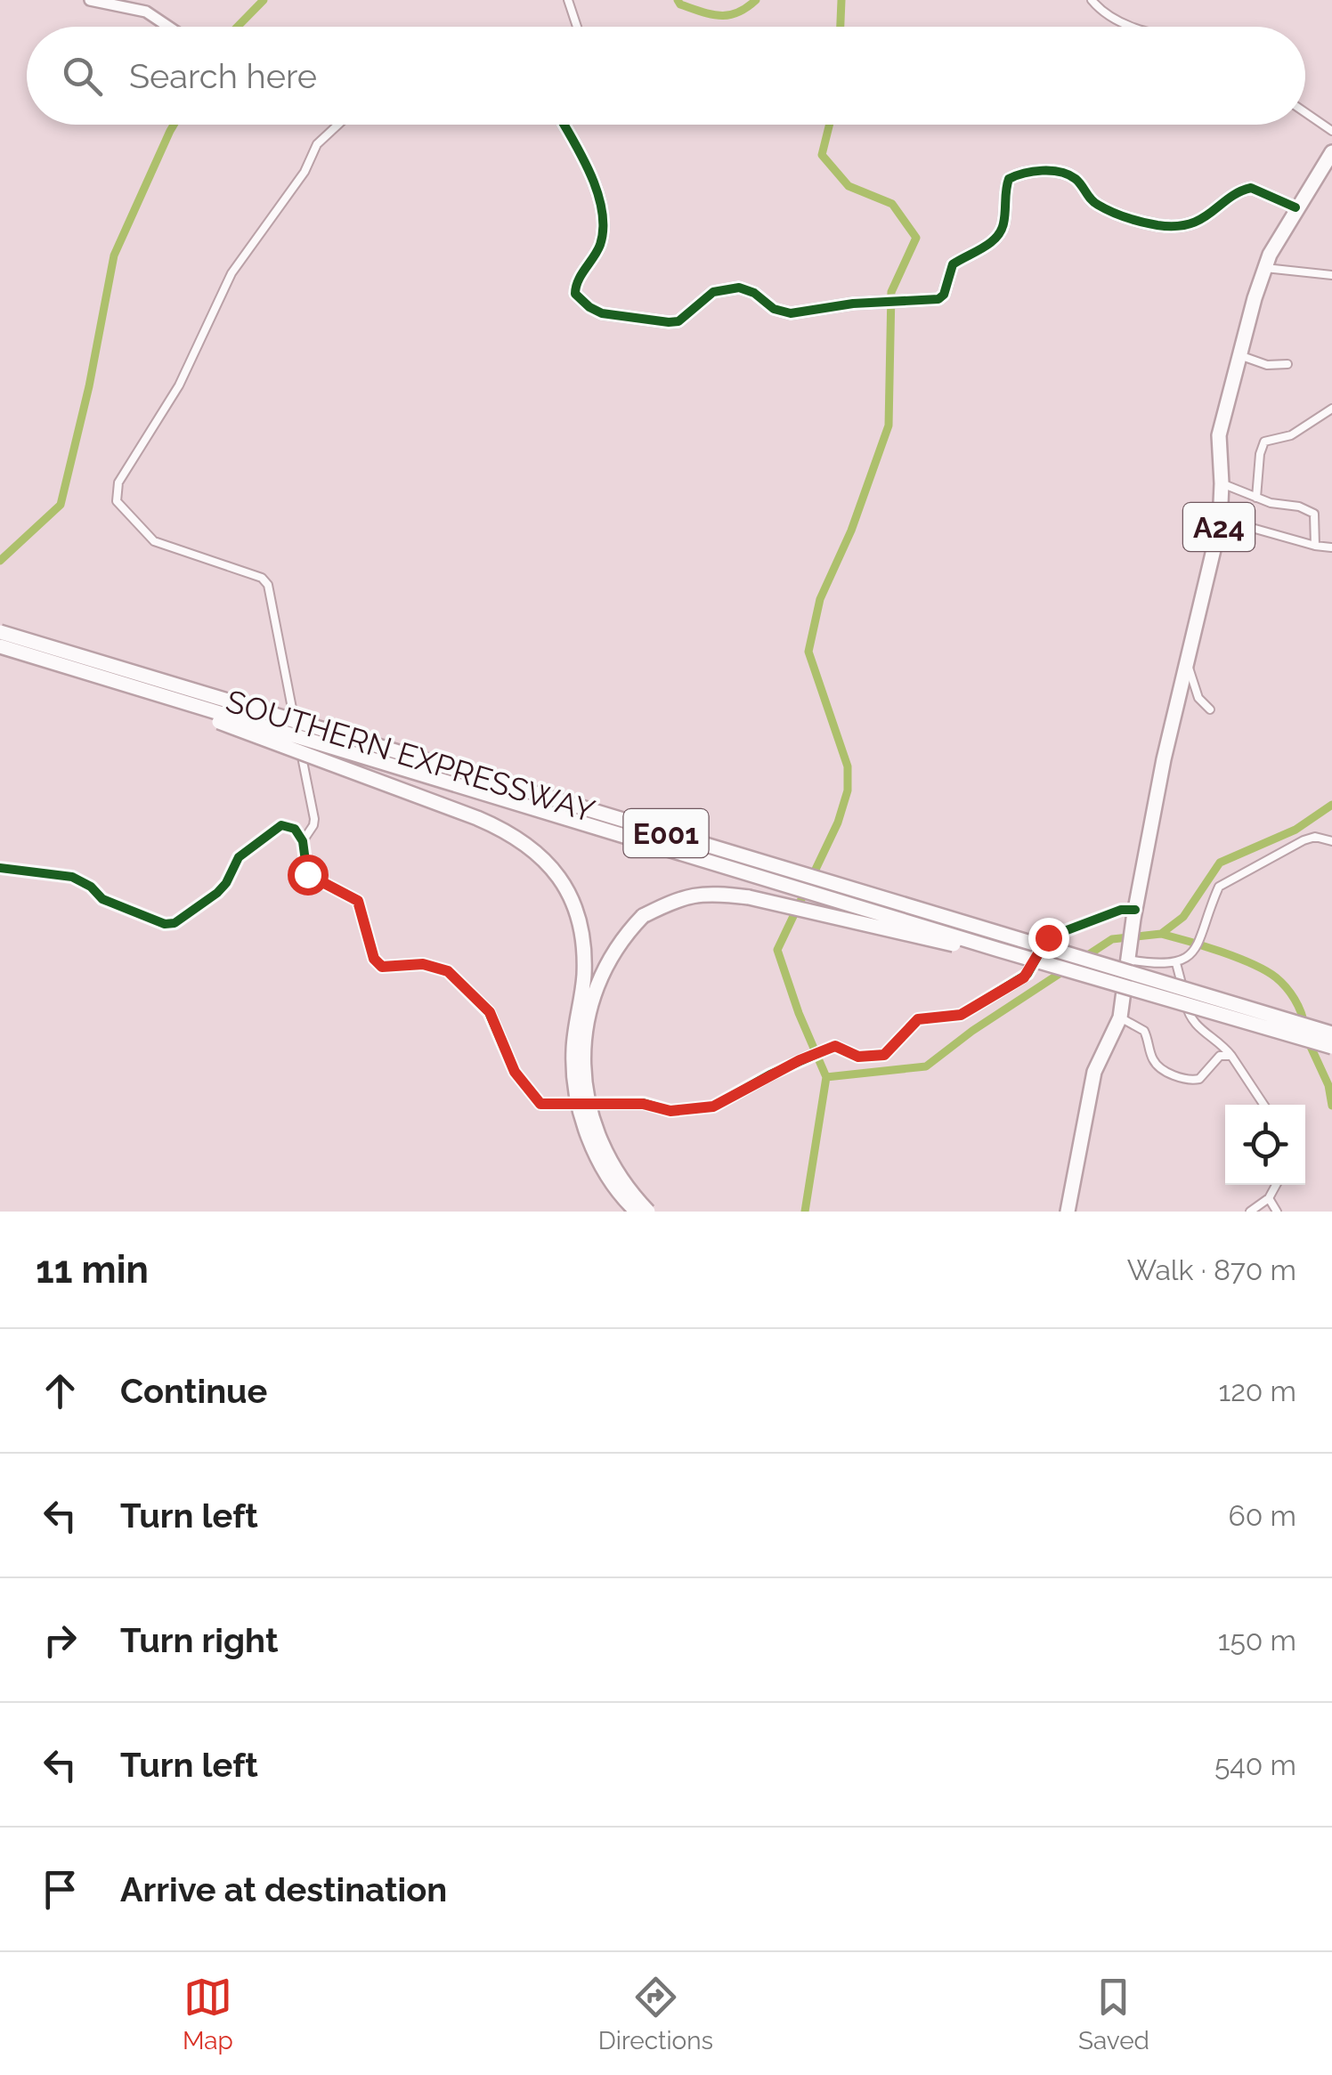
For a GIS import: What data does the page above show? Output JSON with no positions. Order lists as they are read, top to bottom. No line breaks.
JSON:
{"streets":{"highway":["A24","SOUTHERN EXPRESSWAY","E001"]},"page":{"search":"Search here","heading":["11 min","Walk · 870 m"],"list":[["Continue","120 m"],["Turn left","60 m"],["Turn right","150 m"],["Turn left","540 m"],"Arrive at destination"],"nav":["Map","Directions","Saved"]}}
